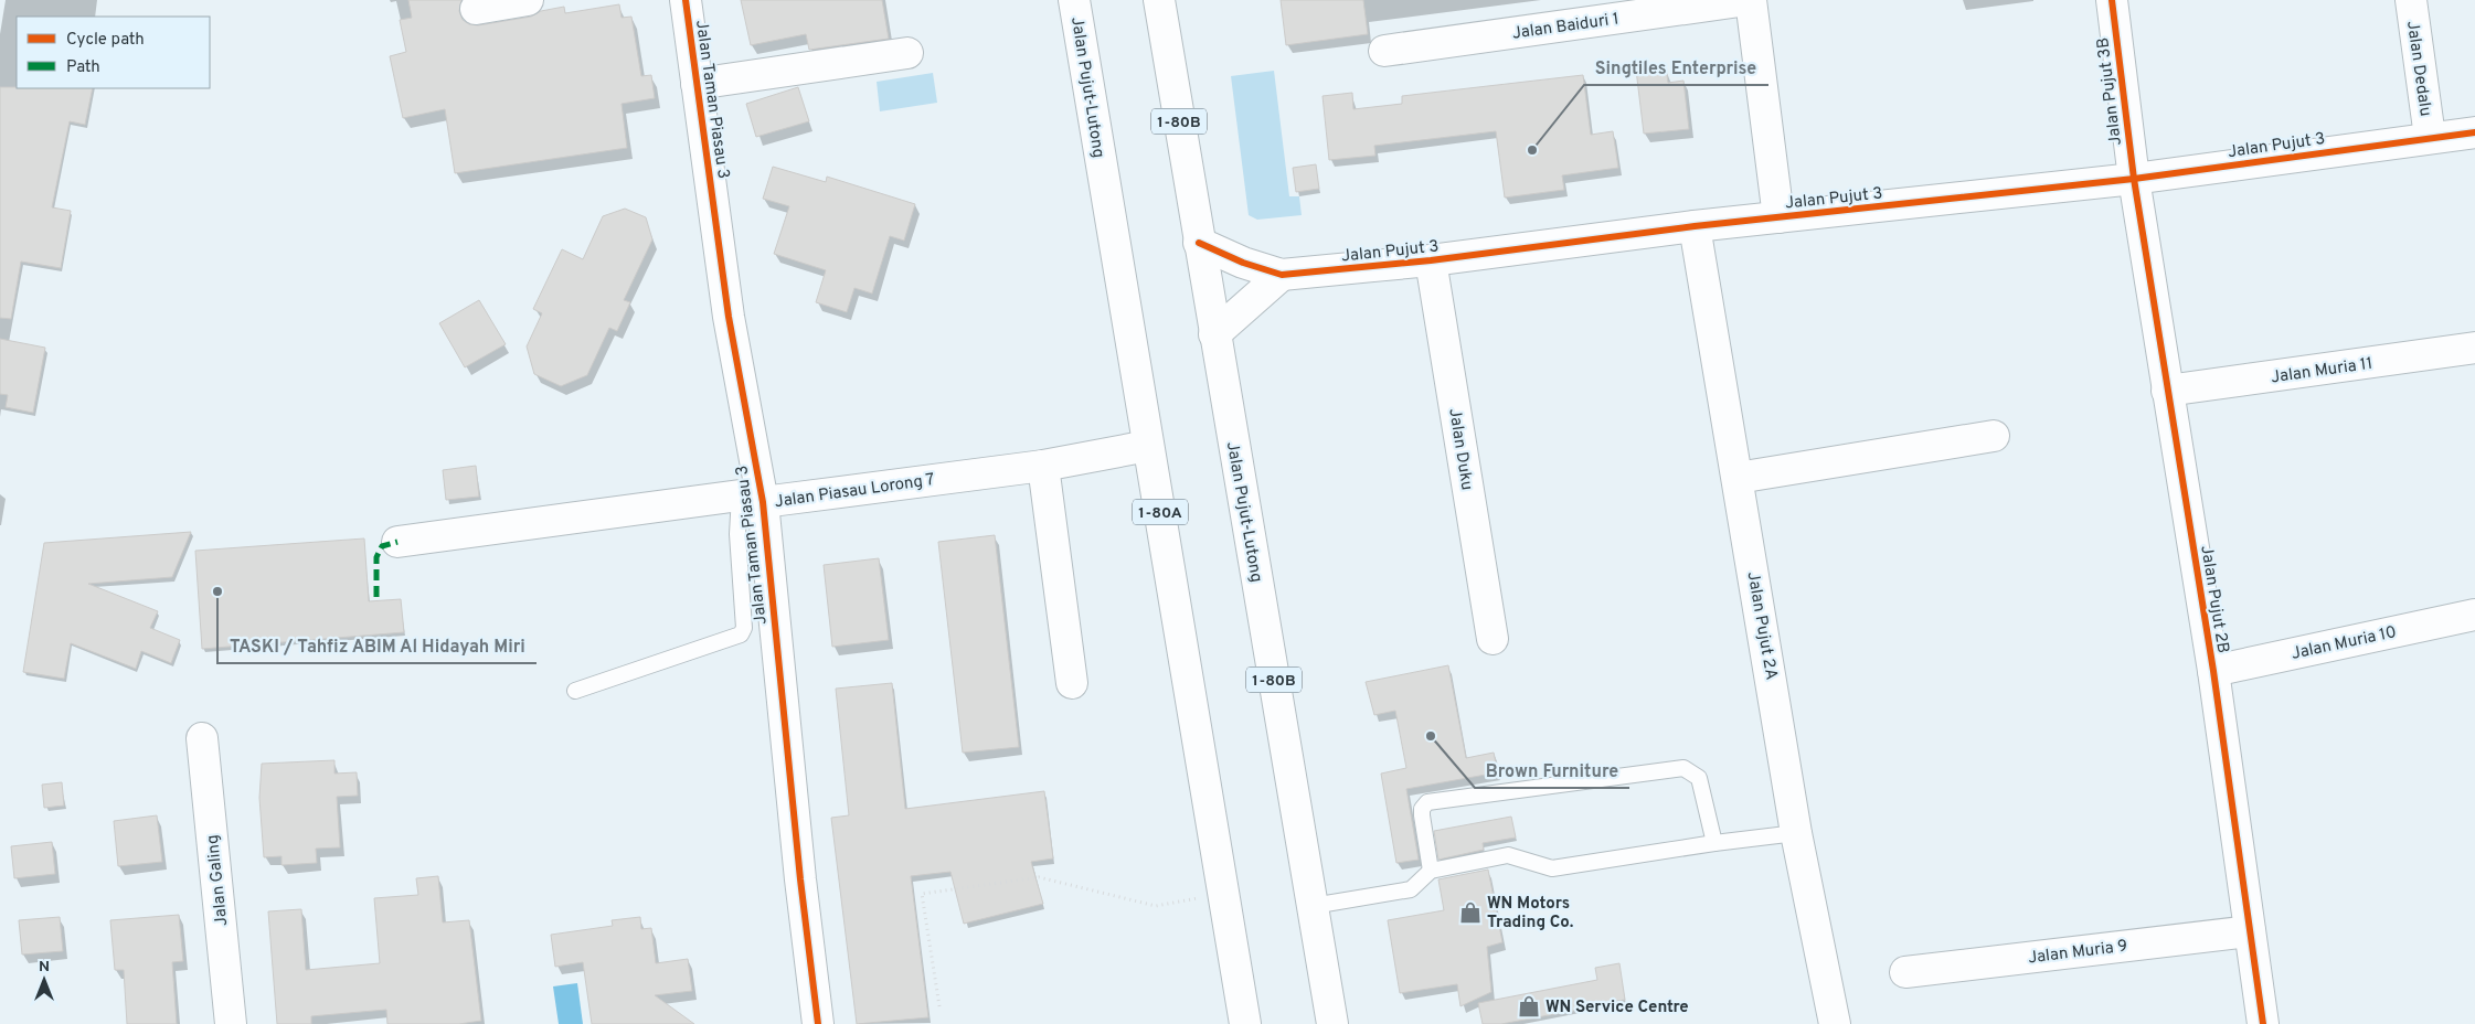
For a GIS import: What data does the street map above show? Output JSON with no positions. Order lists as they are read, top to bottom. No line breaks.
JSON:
{"streets":{"main road":["Jalan Baiduri 1","Jalan Dedalu","Jalan Pujut-Lutong","Jalan Pujut 3B","Jalan Taman Piasau 3","1-80B","Jalan Pujut 3","Jalan Muria 11","Jalan Duku","Jalan Piasau Lorong 7","1-80A","Jalan Pujut 2B","Jalan Pujut 2A","Jalan Muria 10","Jalan Galing","Jalan Muria 9"]},"crossings":[["Jalan Dedalu","Jalan Pujut 3"],["Jalan Pujut-Lutong","Jalan Pujut 3"],["Jalan Pujut-Lutong","Jalan Piasau Lorong 7"],["Jalan Pujut 3B","Jalan Pujut 3"],["Jalan Pujut 3B","Jalan Pujut 2B"],["Jalan Taman Piasau 3","Jalan Piasau Lorong 7"],["Jalan Pujut 3","Jalan Duku"],["Jalan Pujut 3","Jalan Pujut 2B"],["Jalan Pujut 3","Jalan Pujut 2A"],["Jalan Muria 11","Jalan Pujut 2B"],["Jalan Pujut 2B","Jalan Muria 10"],["Jalan Pujut 2B","Jalan Muria 9"]],"places":{"other":["Singtiles Enterprise","TASKI / Tahfiz ABIM Al Hidayah Miri","Brown Furniture"],"shop":["WN Motors Trading Co.","WN Service Centre"]},"legend":["Cycle path","Path"],"north":"top"}
